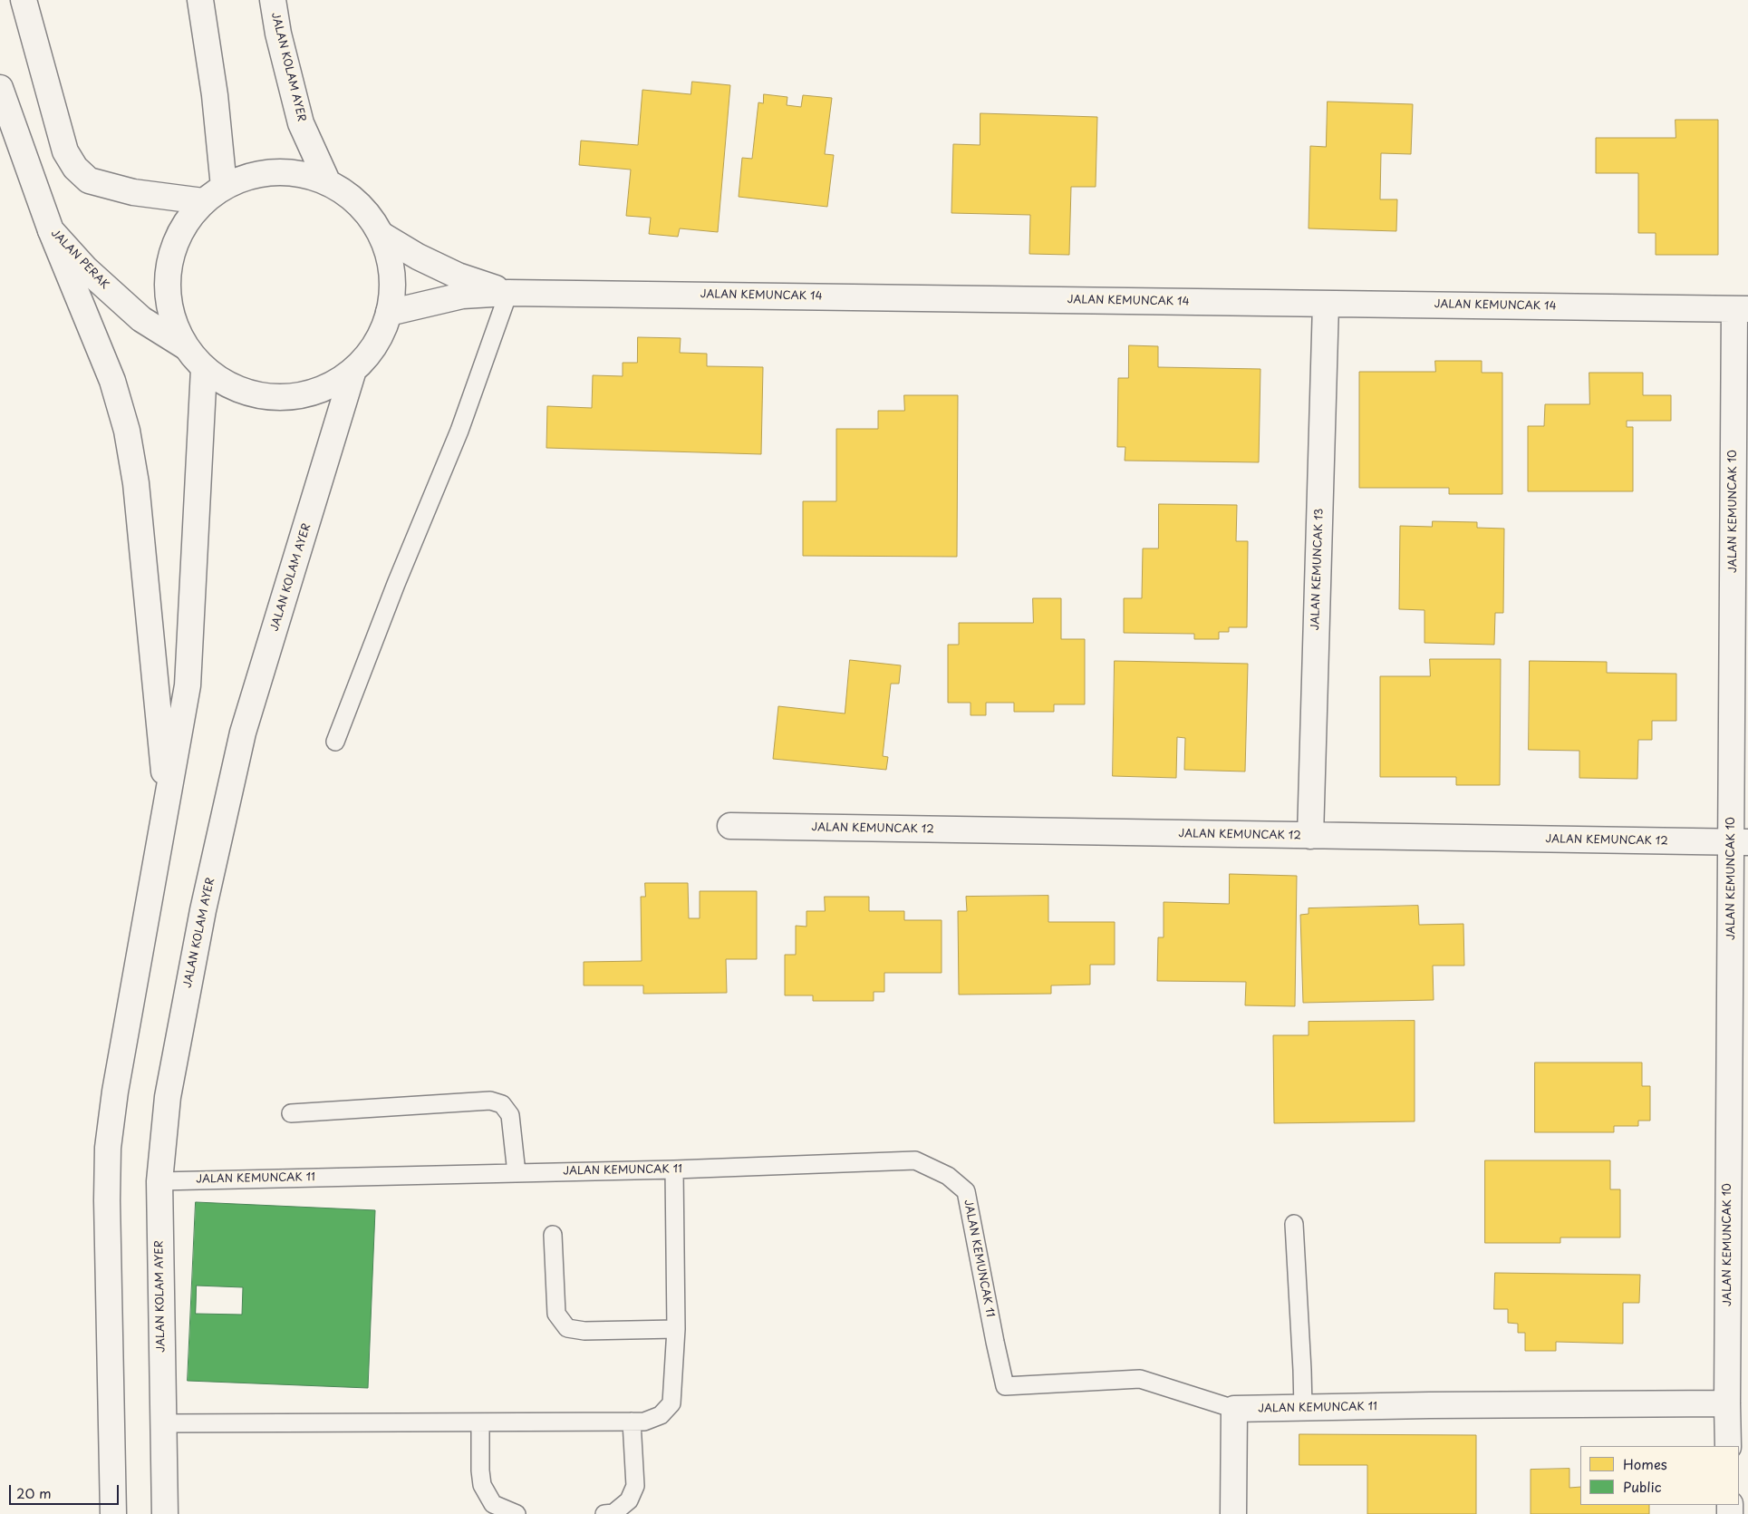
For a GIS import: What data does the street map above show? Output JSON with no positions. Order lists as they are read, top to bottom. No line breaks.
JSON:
{"streets":{"street":["JALAN KOLAM AYER","JALAN PERAK","JALAN KEMUNCAK 14","JALAN KEMUNCAK 10","JALAN KEMUNCAK 13","JALAN KEMUNCAK 12","JALAN KEMUNCAK 11"]},"crossings":[["JALAN KOLAM AYER","JALAN KEMUNCAK 11"],["JALAN KEMUNCAK 14","JALAN KEMUNCAK 10"],["JALAN KEMUNCAK 14","JALAN KEMUNCAK 13"],["JALAN KEMUNCAK 10","JALAN KEMUNCAK 12"],["JALAN KEMUNCAK 10","JALAN KEMUNCAK 11"],["JALAN KEMUNCAK 13","JALAN KEMUNCAK 12"]],"legend":["Homes","Public"],"scale_bar":"20 m"}
